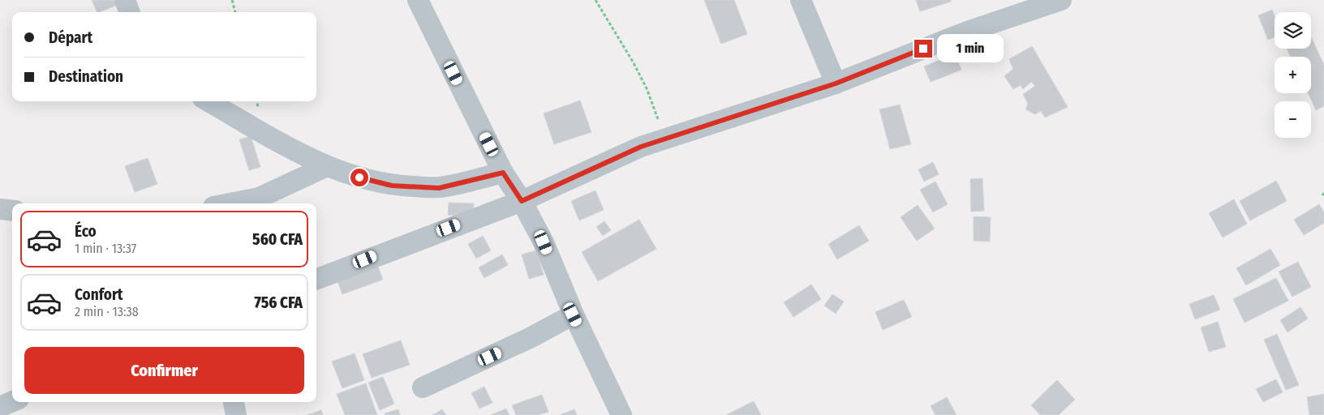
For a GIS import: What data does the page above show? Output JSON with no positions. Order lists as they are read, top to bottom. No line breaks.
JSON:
{"page":{"map_buttons":["+","−"],"banner":["Départ","Destination"],"bubble":"1 min","list":[{"name":"Éco","note":"1 min · 13:37","value":"560 CFA"},{"name":"Confort","note":"2 min · 13:38","value":"756 CFA"}],"buttons":"Confirmer"}}
